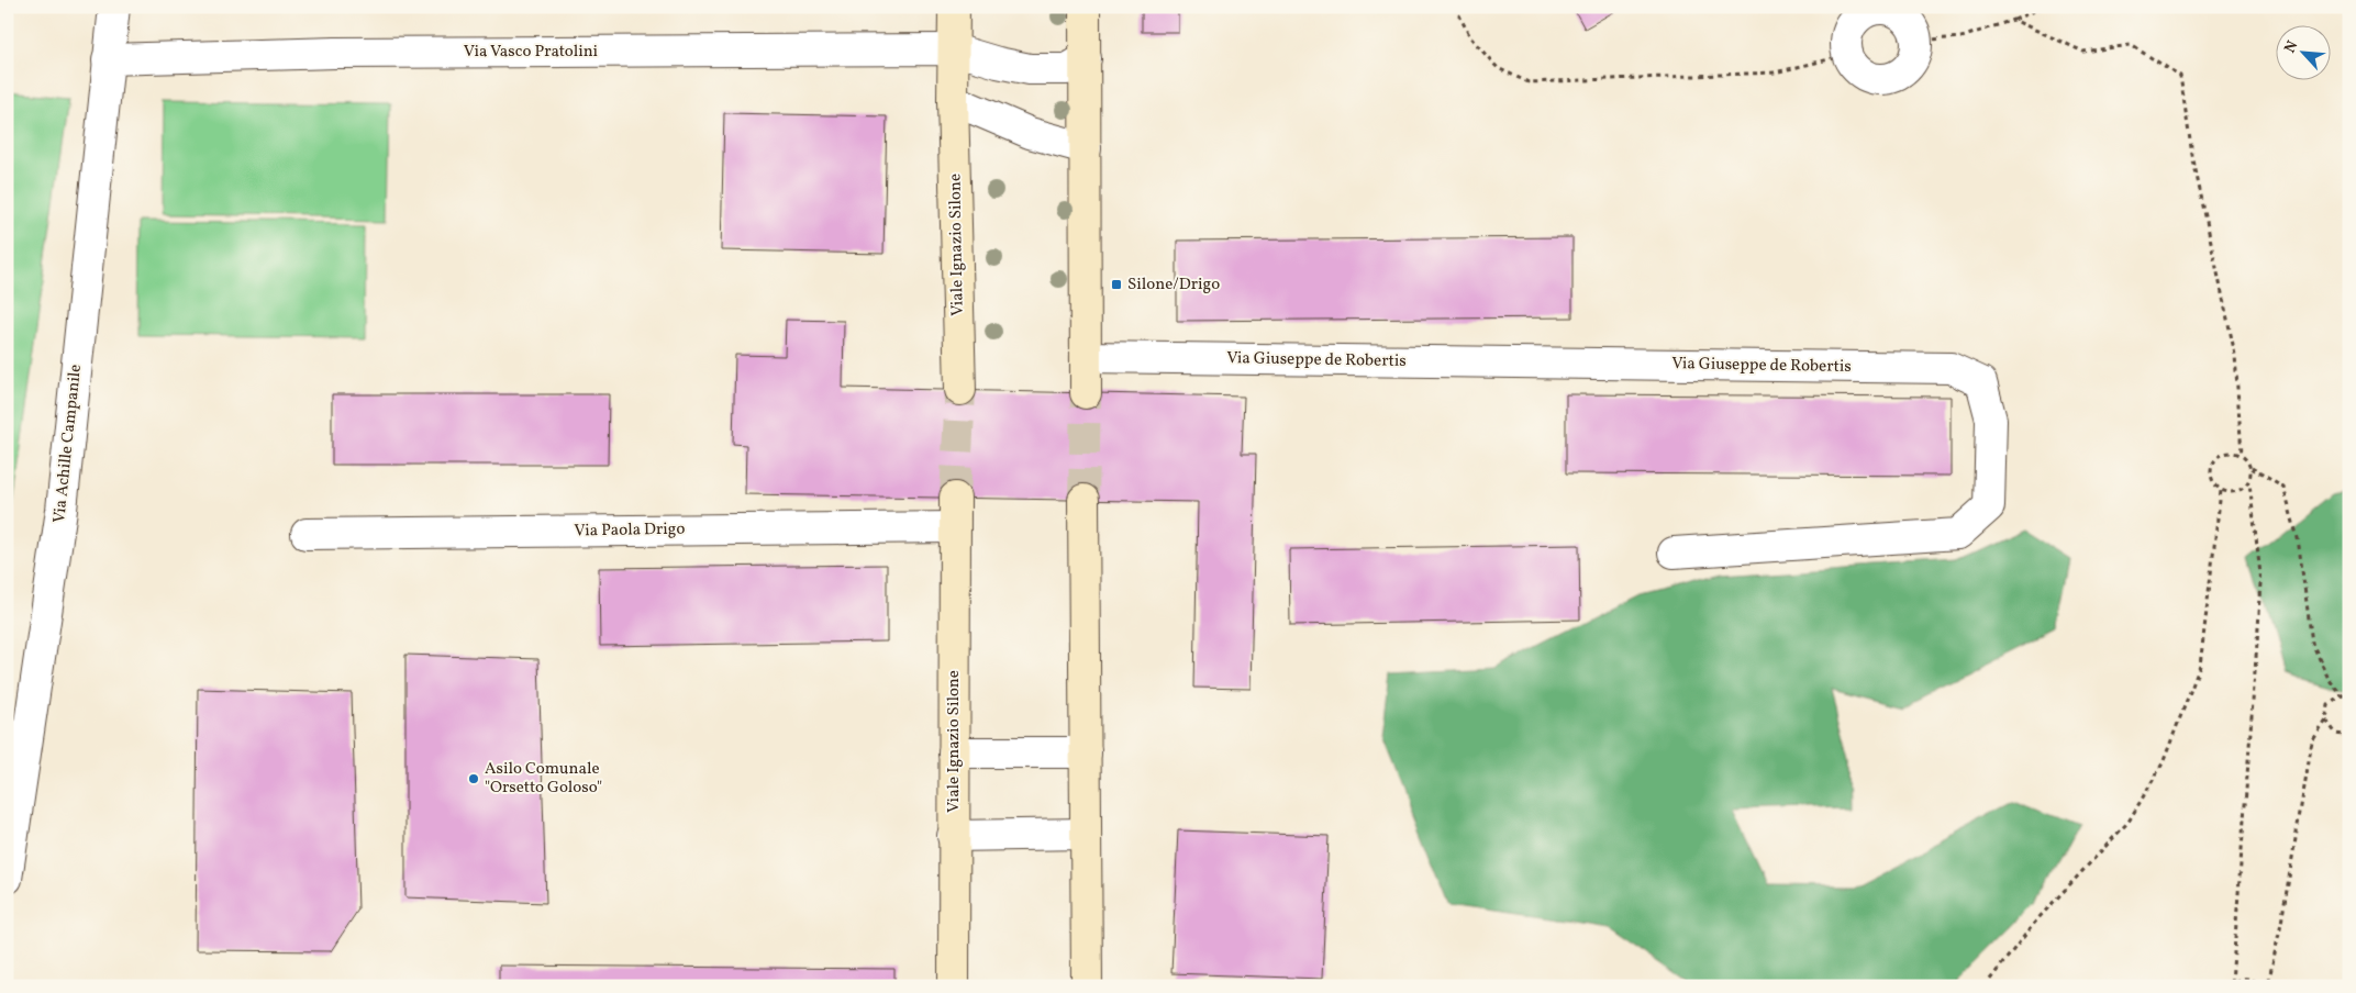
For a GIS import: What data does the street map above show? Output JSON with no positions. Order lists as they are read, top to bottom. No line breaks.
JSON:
{"streets":{"street":["Via Vasco Pratolini","Viale Ignazio Silone","Via Giuseppe de Robertis","Via Achille Campanile","Via Paola Drigo"]},"crossings":[["Via Vasco Pratolini","Viale Ignazio Silone"],["Via Vasco Pratolini","Via Achille Campanile"],["Viale Ignazio Silone","Via Paola Drigo"]],"places":{"transit":["Silone/Drigo"],"other":["Asilo Comunale \"Orsetto Goloso\""]},"north":"top left"}
